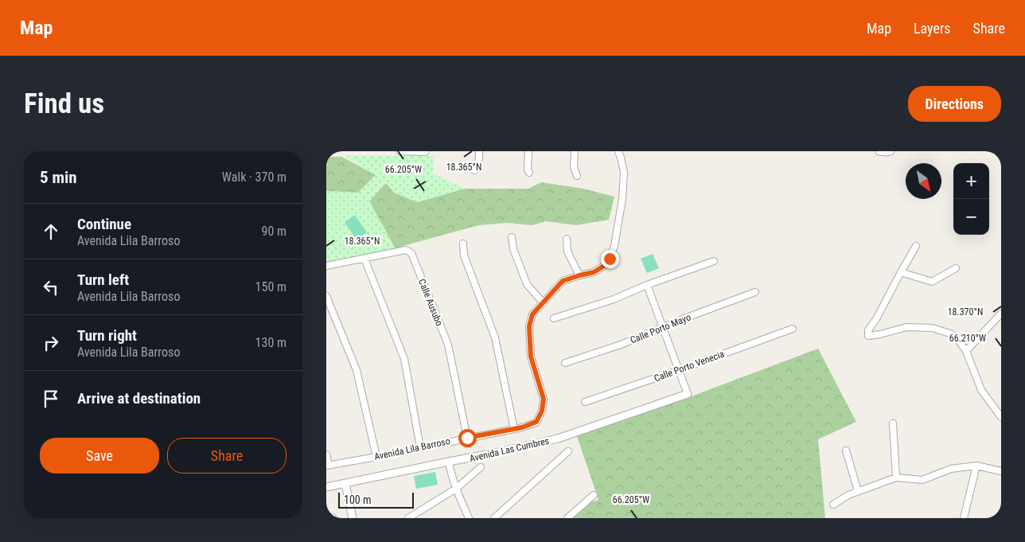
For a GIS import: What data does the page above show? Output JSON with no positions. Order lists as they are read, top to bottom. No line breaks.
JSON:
{"streets":{"street":["Calle Ausubo","Calle Porto Mayo","Calle Porto Venecia","Avenida Lila Barroso","Avenida Las Cumbres"]},"crossings":[["Calle Ausubo","Avenida Lila Barroso"]],"scale_bar":"100 m","north":"bottom right","page":{"header":"Map","nav":["Map","Layers","Share"],"buttons":["Directions",["Save","Share"]],"title":"Find us","heading":["5 min","Walk · 370 m"],"map_buttons":["+","−"],"list":[["Continue","Avenida Lila Barroso","90 m"],["Turn left","Avenida Lila Barroso","150 m"],["Turn right","Avenida Lila Barroso","130 m"],"Arrive at destination"],"scale":"100 m"},"coordinates":["18.365°N","66.205°W","18.370°N","66.210°W"]}
